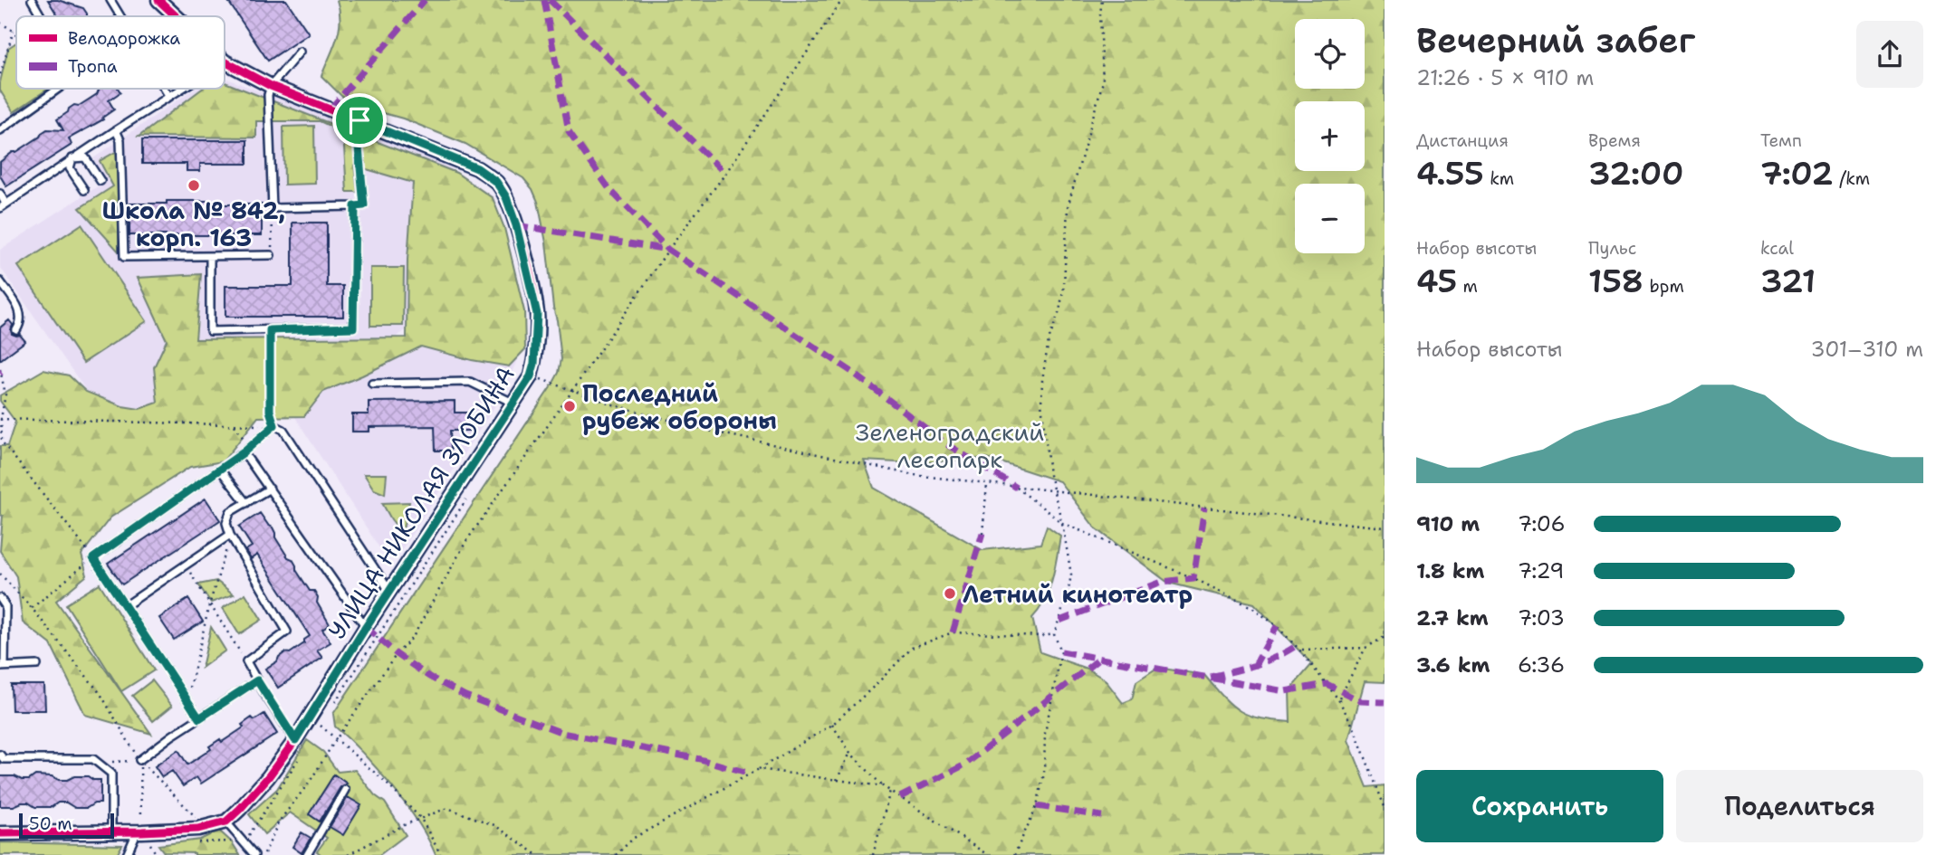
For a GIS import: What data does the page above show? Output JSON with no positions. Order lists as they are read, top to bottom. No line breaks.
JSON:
{"streets":{"street":["УЛИЦА НИКОЛАЯ ЗЛОБИНА"]},"parks":["Зеленоградский лесопарк"],"places":["Школа № 842, корп. 163","Последний рубеж обороны","Летний кинотеатр"],"legend":["Велодорожка","Тропа"],"scale_bar":"50 m","page":{"heading":["Вечерний забег","21:26 · 5 × 910 m"],"map_buttons":["+","−"],"stats":[["Дистанция","4.55 km"],["Время","32:00"],["Темп","7:02 /km"],["Набор высоты","45 m"],["Пульс","158 bpm"],["kcal","321"]],"chart":["Набор высоты","301–310 m"],"list":[{"name":"910 m","note":"7:06"},{"name":"1.8 km","note":"7:29"},{"name":"2.7 km","note":"7:03"},{"name":"3.6 km","note":"6:36"}],"buttons":["Сохранить","Поделиться"],"scale":"50 m"}}
